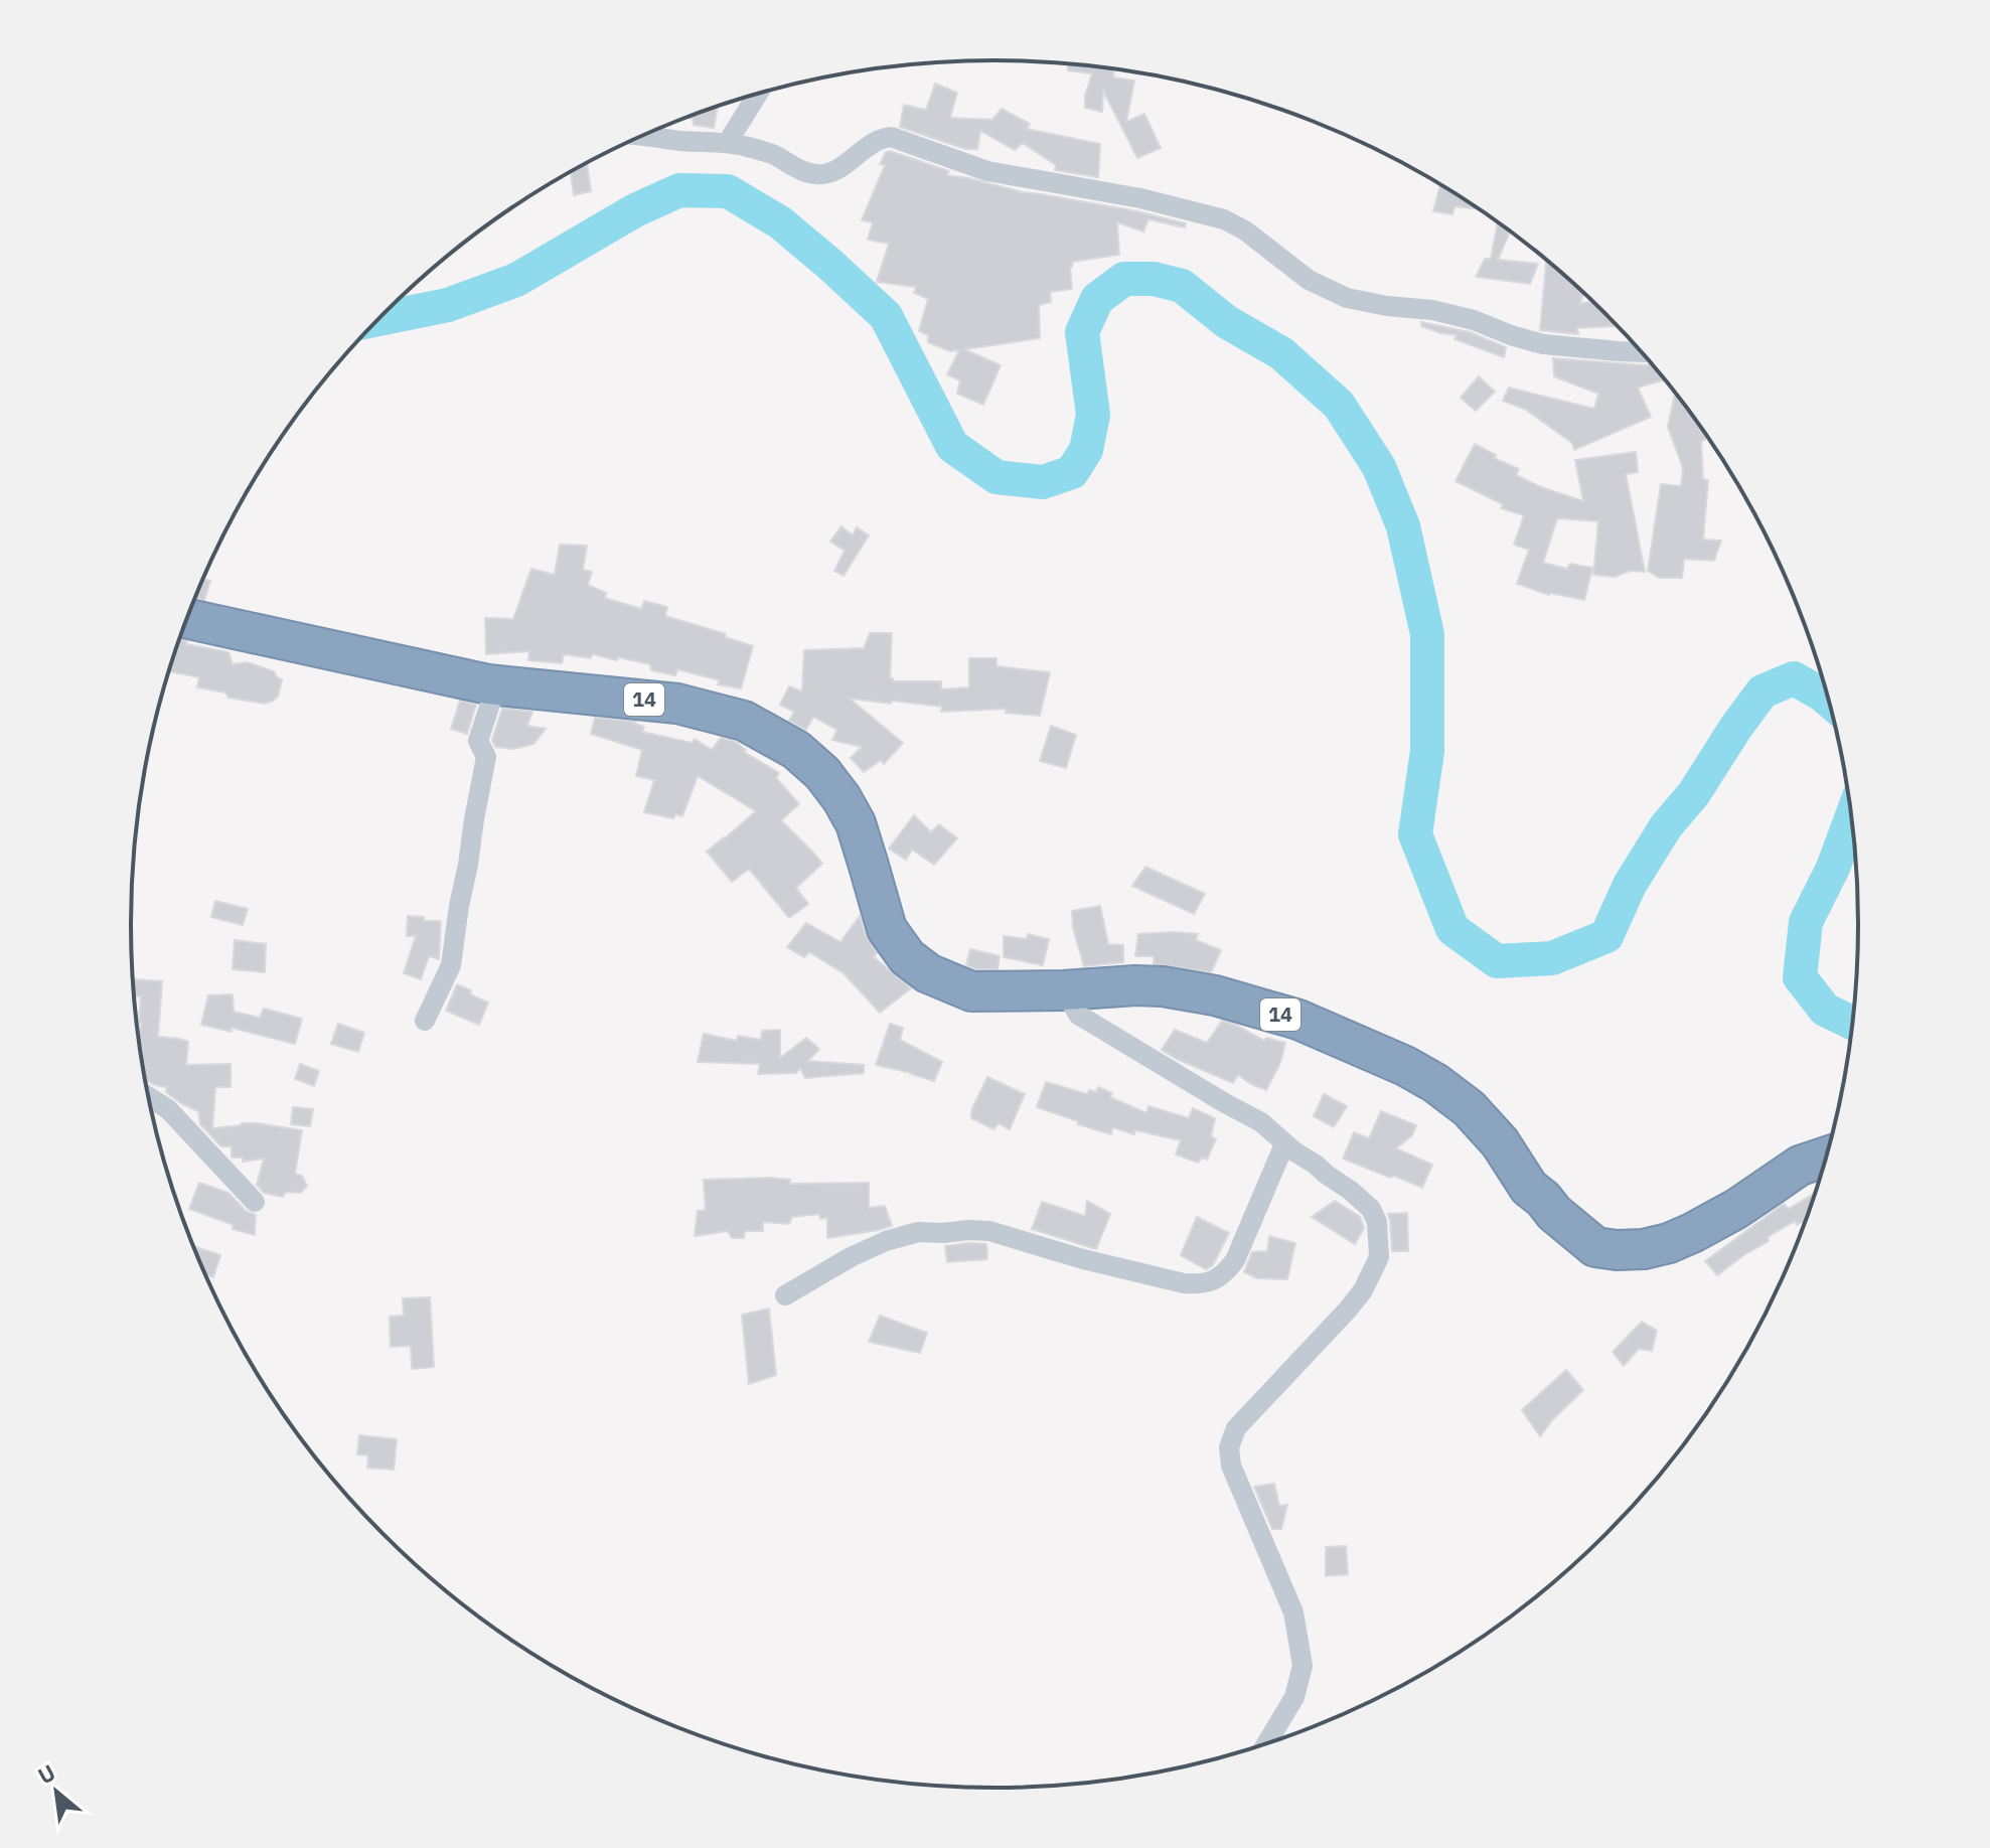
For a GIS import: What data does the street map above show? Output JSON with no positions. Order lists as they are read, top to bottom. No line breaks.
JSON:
{"streets":{"highway":["14"]},"north":"top left"}
